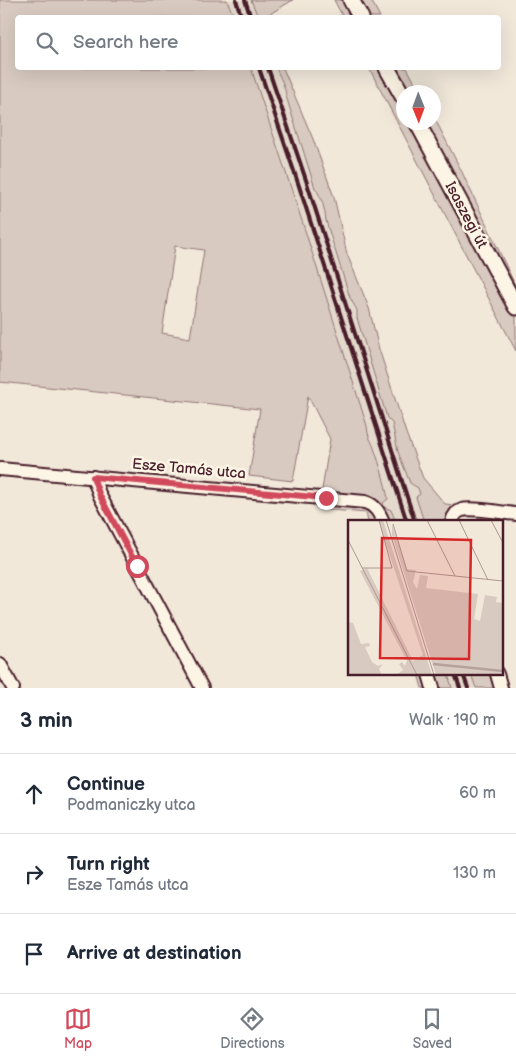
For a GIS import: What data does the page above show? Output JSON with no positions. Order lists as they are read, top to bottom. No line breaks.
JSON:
{"streets":{"main road":["Isaszegi út"],"street":["Esze Tamás utca"]},"north":"bottom","page":{"search":"Search here","heading":["3 min","Walk · 190 m"],"list":[["Continue","Podmaniczky utca","60 m"],["Turn right","Esze Tamás utca","130 m"],"Arrive at destination"],"nav":["Map","Directions","Saved"]}}
